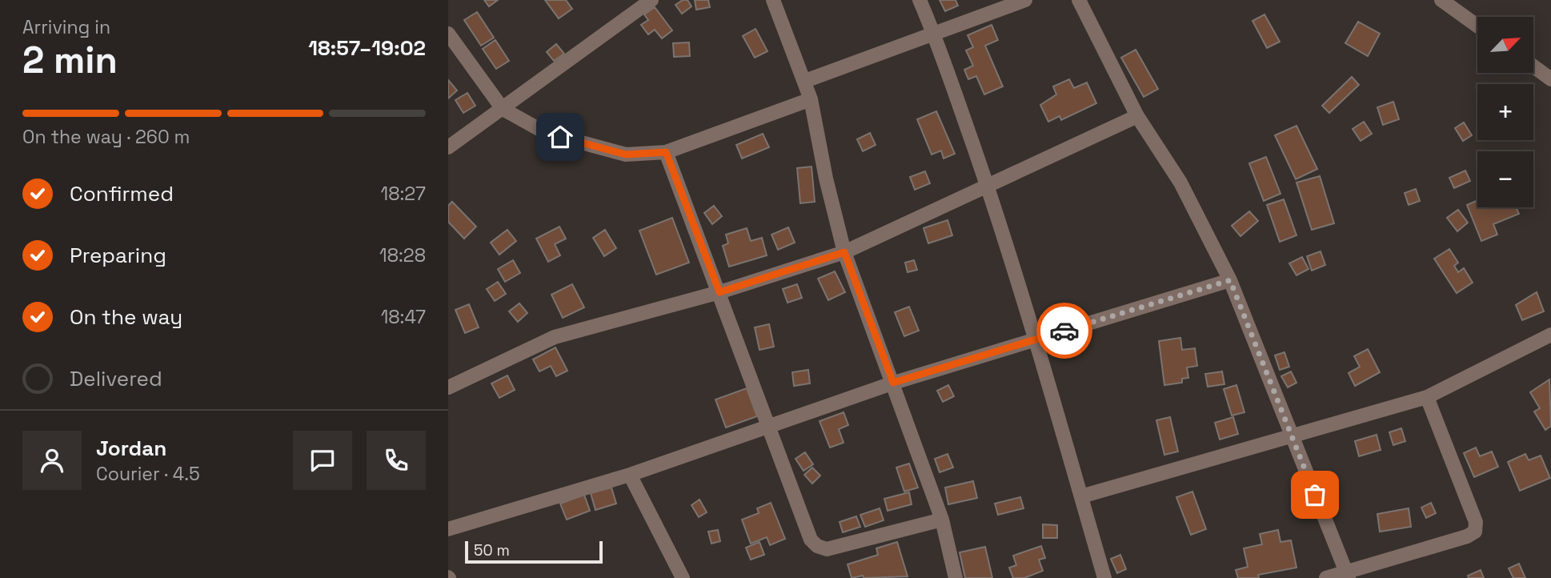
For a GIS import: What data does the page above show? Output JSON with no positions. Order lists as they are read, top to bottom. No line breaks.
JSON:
{"scale_bar":"50 m","north":"top right","page":{"heading":["2 min","Arriving in","18:57–19:02"],"panel":["Jordan","Courier · 4.5"],"map_buttons":["+","−"],"bar":"On the way · 260 m","list":[["Confirmed","18:27"],["Preparing","18:28"],["On the way","18:47"],"Delivered"],"scale":"50 m"}}
